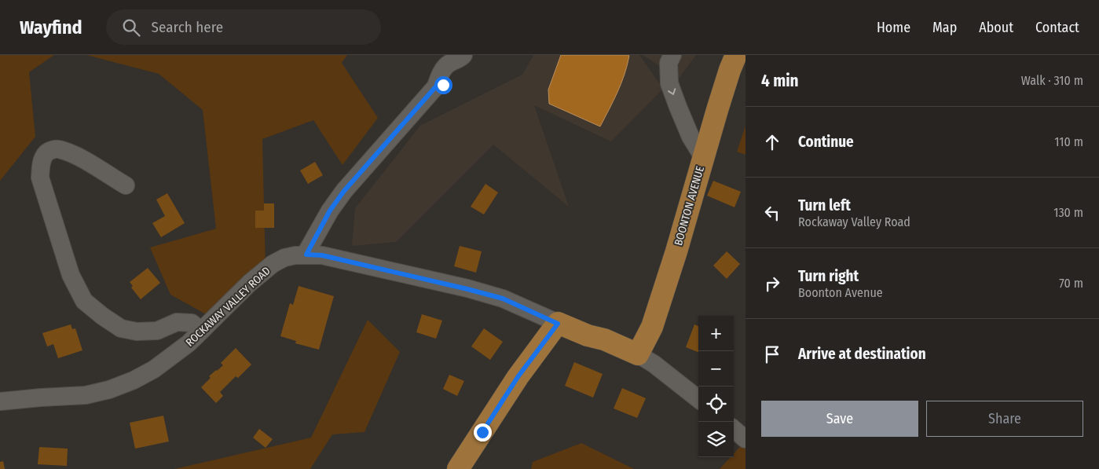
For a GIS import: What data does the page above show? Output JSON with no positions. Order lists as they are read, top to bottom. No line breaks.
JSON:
{"streets":{"main road":["BOONTON AVENUE","ROCKAWAY VALLEY ROAD"]},"crossings":[["BOONTON AVENUE","ROCKAWAY VALLEY ROAD"]],"page":{"header":"Wayfind","search":"Search here","nav":["Home","Map","About","Contact"],"heading":["4 min","Walk · 310 m"],"list":[["Continue","110 m"],["Turn left","Rockaway Valley Road","130 m"],["Turn right","Boonton Avenue","70 m"],"Arrive at destination"],"map_buttons":["+","−"],"buttons":["Save","Share"]}}
